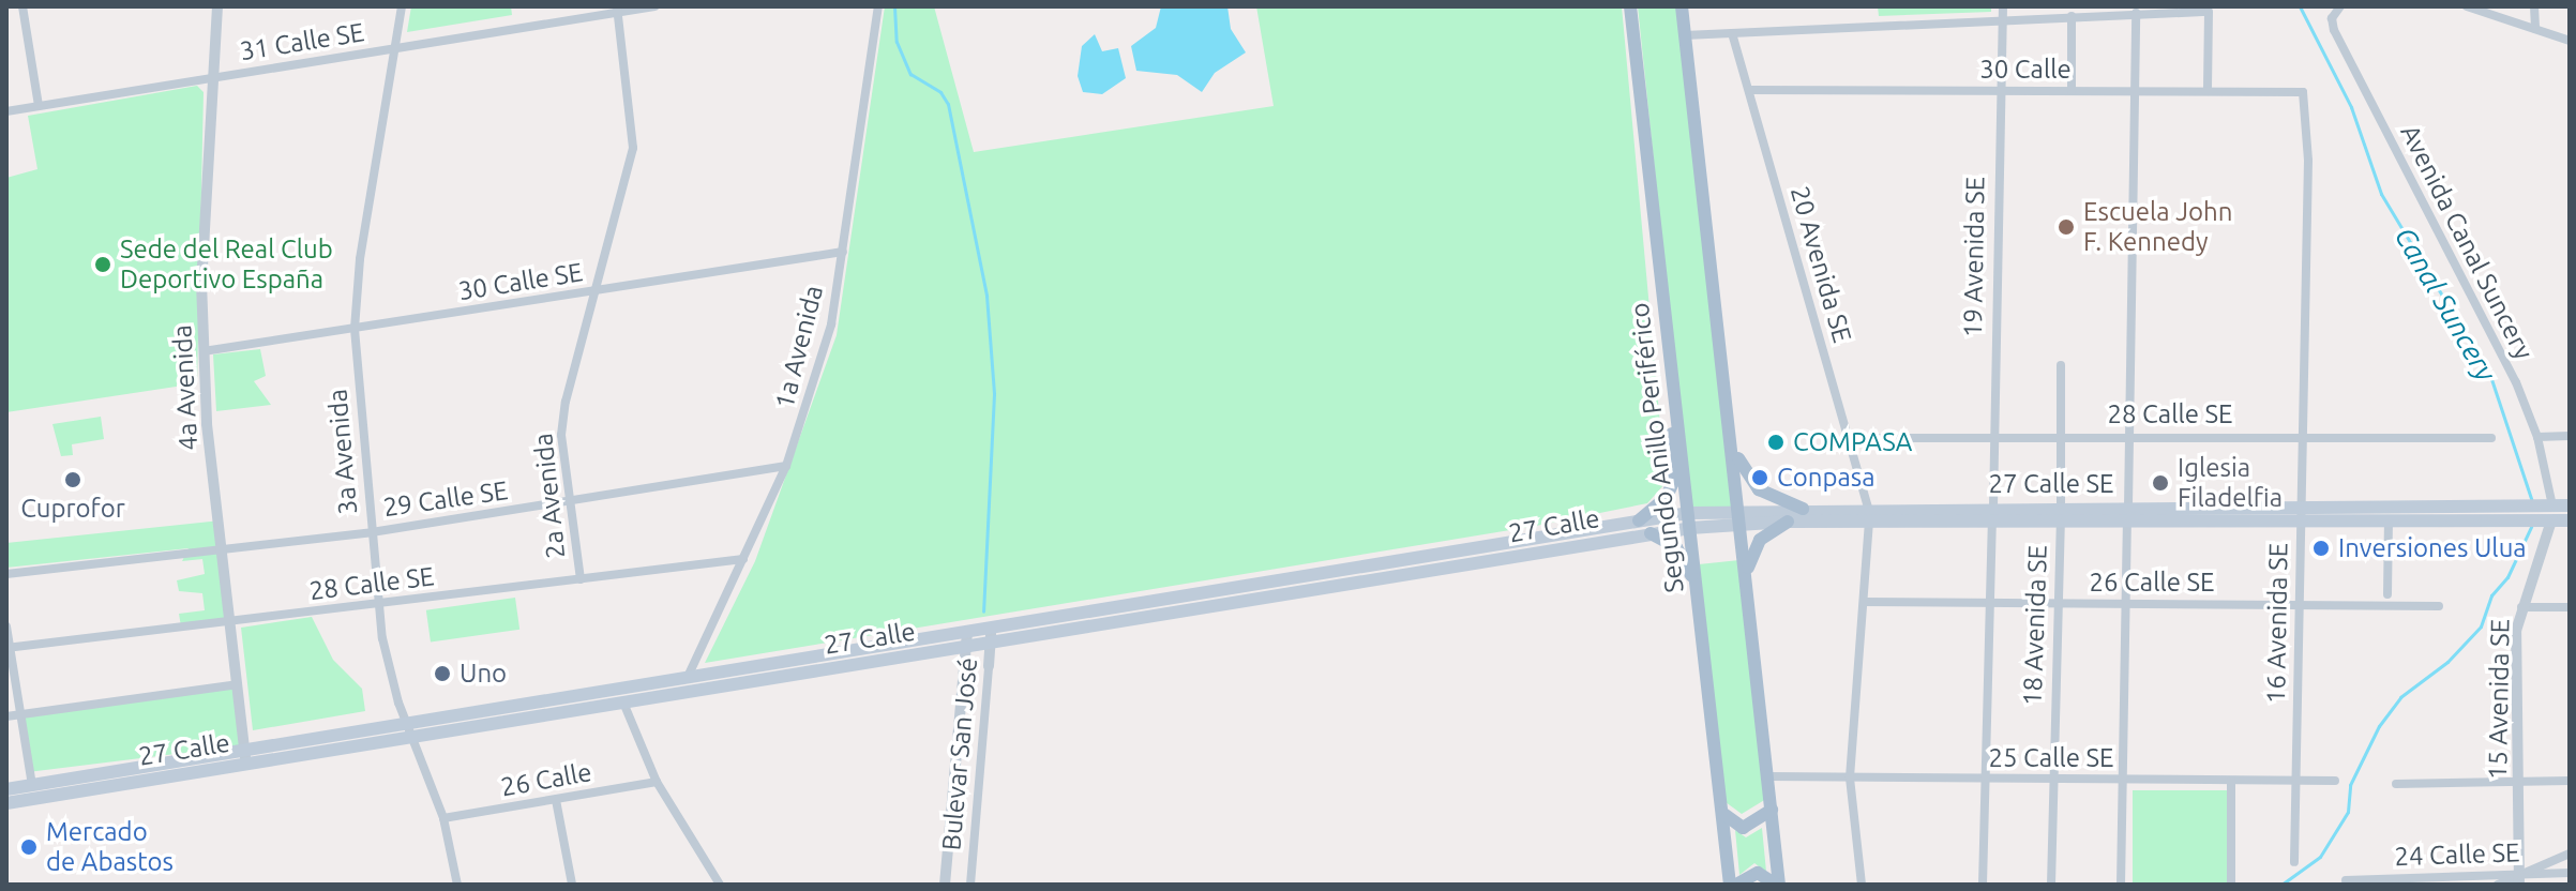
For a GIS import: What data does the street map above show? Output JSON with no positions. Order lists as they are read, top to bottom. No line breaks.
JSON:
{"streets":{"main road":["Segundo Anillo Periférico","27 Calle SE","27 Calle"],"street":["31 Calle SE","30 Calle","Avenida Canal Suncery","19 Avenida SE","20 Avenida SE","30 Calle SE","1a Avenida","4a Avenida","28 Calle SE","3a Avenida","2a Avenida","29 Calle SE","26 Calle SE","16 Avenida SE","18 Avenida SE","15 Avenida SE","Bulevar San José","25 Calle SE","26 Calle","24 Calle SE"]},"crossings":[["31 Calle SE","4a Avenida"],["31 Calle SE","3a Avenida"],["31 Calle SE","2a Avenida"],["30 Calle","19 Avenida SE"],["30 Calle","20 Avenida SE"],["30 Calle","16 Avenida SE"],["Avenida Canal Suncery","27 Calle SE"],["19 Avenida SE","28 Calle SE"],["19 Avenida SE","27 Calle SE"],["19 Avenida SE","26 Calle SE"],["19 Avenida SE","25 Calle SE"],["20 Avenida SE","28 Calle SE"],["20 Avenida SE","27 Calle SE"],["20 Avenida SE","26 Calle SE"],["20 Avenida SE","25 Calle SE"],["30 Calle SE","1a Avenida"],["30 Calle SE","4a Avenida"],["30 Calle SE","3a Avenida"],["30 Calle SE","2a Avenida"],["1a Avenida","28 Calle SE"],["1a Avenida","29 Calle SE"],["1a Avenida","27 Calle"],["4a Avenida","28 Calle SE"],["4a Avenida","29 Calle SE"],["4a Avenida","27 Calle"],["28 Calle SE","3a Avenida"],["28 Calle SE","2a Avenida"],["28 Calle SE","16 Avenida SE"],["28 Calle SE","18 Avenida SE"],["Segundo Anillo Periférico","27 Calle"],["3a Avenida","29 Calle SE"],["3a Avenida","27 Calle"],["3a Avenida","26 Calle"],["27 Calle SE","27 Calle"],["27 Calle SE","16 Avenida SE"],["27 Calle SE","18 Avenida SE"],["27 Calle SE","15 Avenida SE"],["2a Avenida","29 Calle SE"],["27 Calle","Bulevar San José"],["26 Calle SE","16 Avenida SE"],["26 Calle SE","18 Avenida SE"],["16 Avenida SE","25 Calle SE"],["18 Avenida SE","25 Calle SE"],["15 Avenida SE","24 Calle SE"]],"water":["Canal Suncery"],"places":["Escuela John F. Kennedy","Sede del Real Club Deportivo España","COMPASA","Conpasa","Cuprofor","Iglesia Filadelfia","Inversiones Ulua","Uno","Mercado de Abastos"]}
